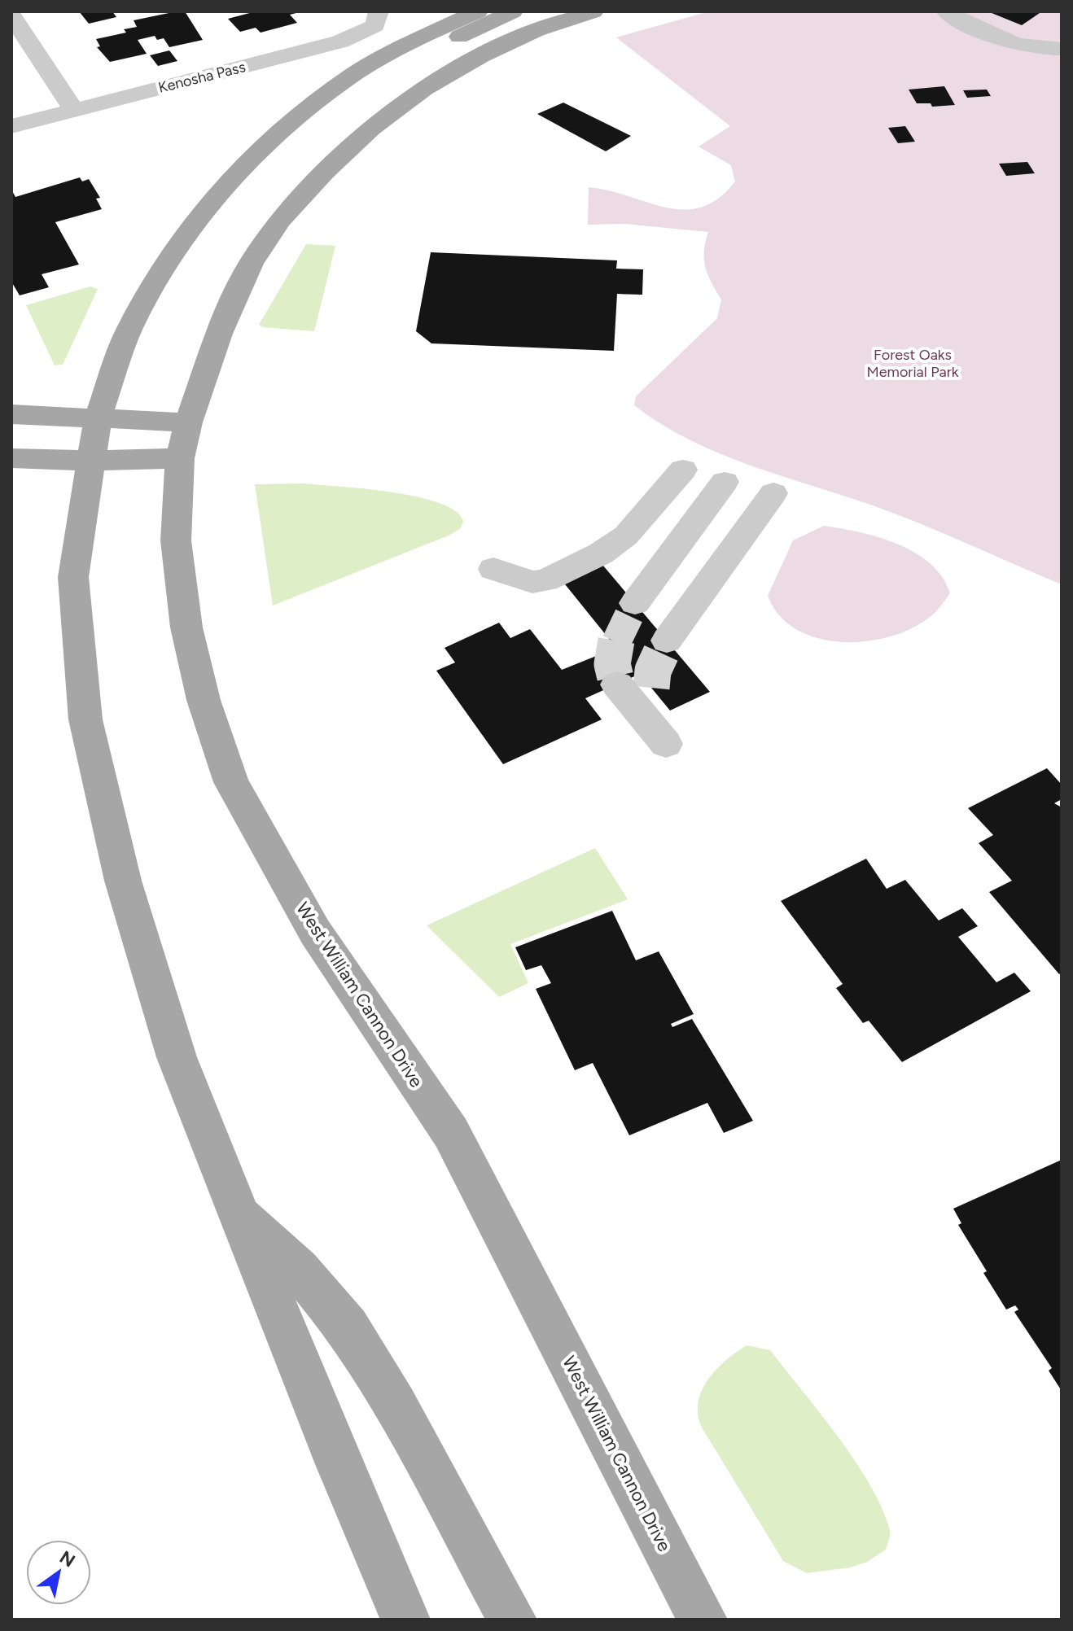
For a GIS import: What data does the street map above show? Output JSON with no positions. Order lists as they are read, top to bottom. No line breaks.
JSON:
{"streets":{"main road":["West William Cannon Drive"],"street":["Kenosha Pass"]},"parks":["Forest Oaks Memorial Park"],"north":"top right"}
